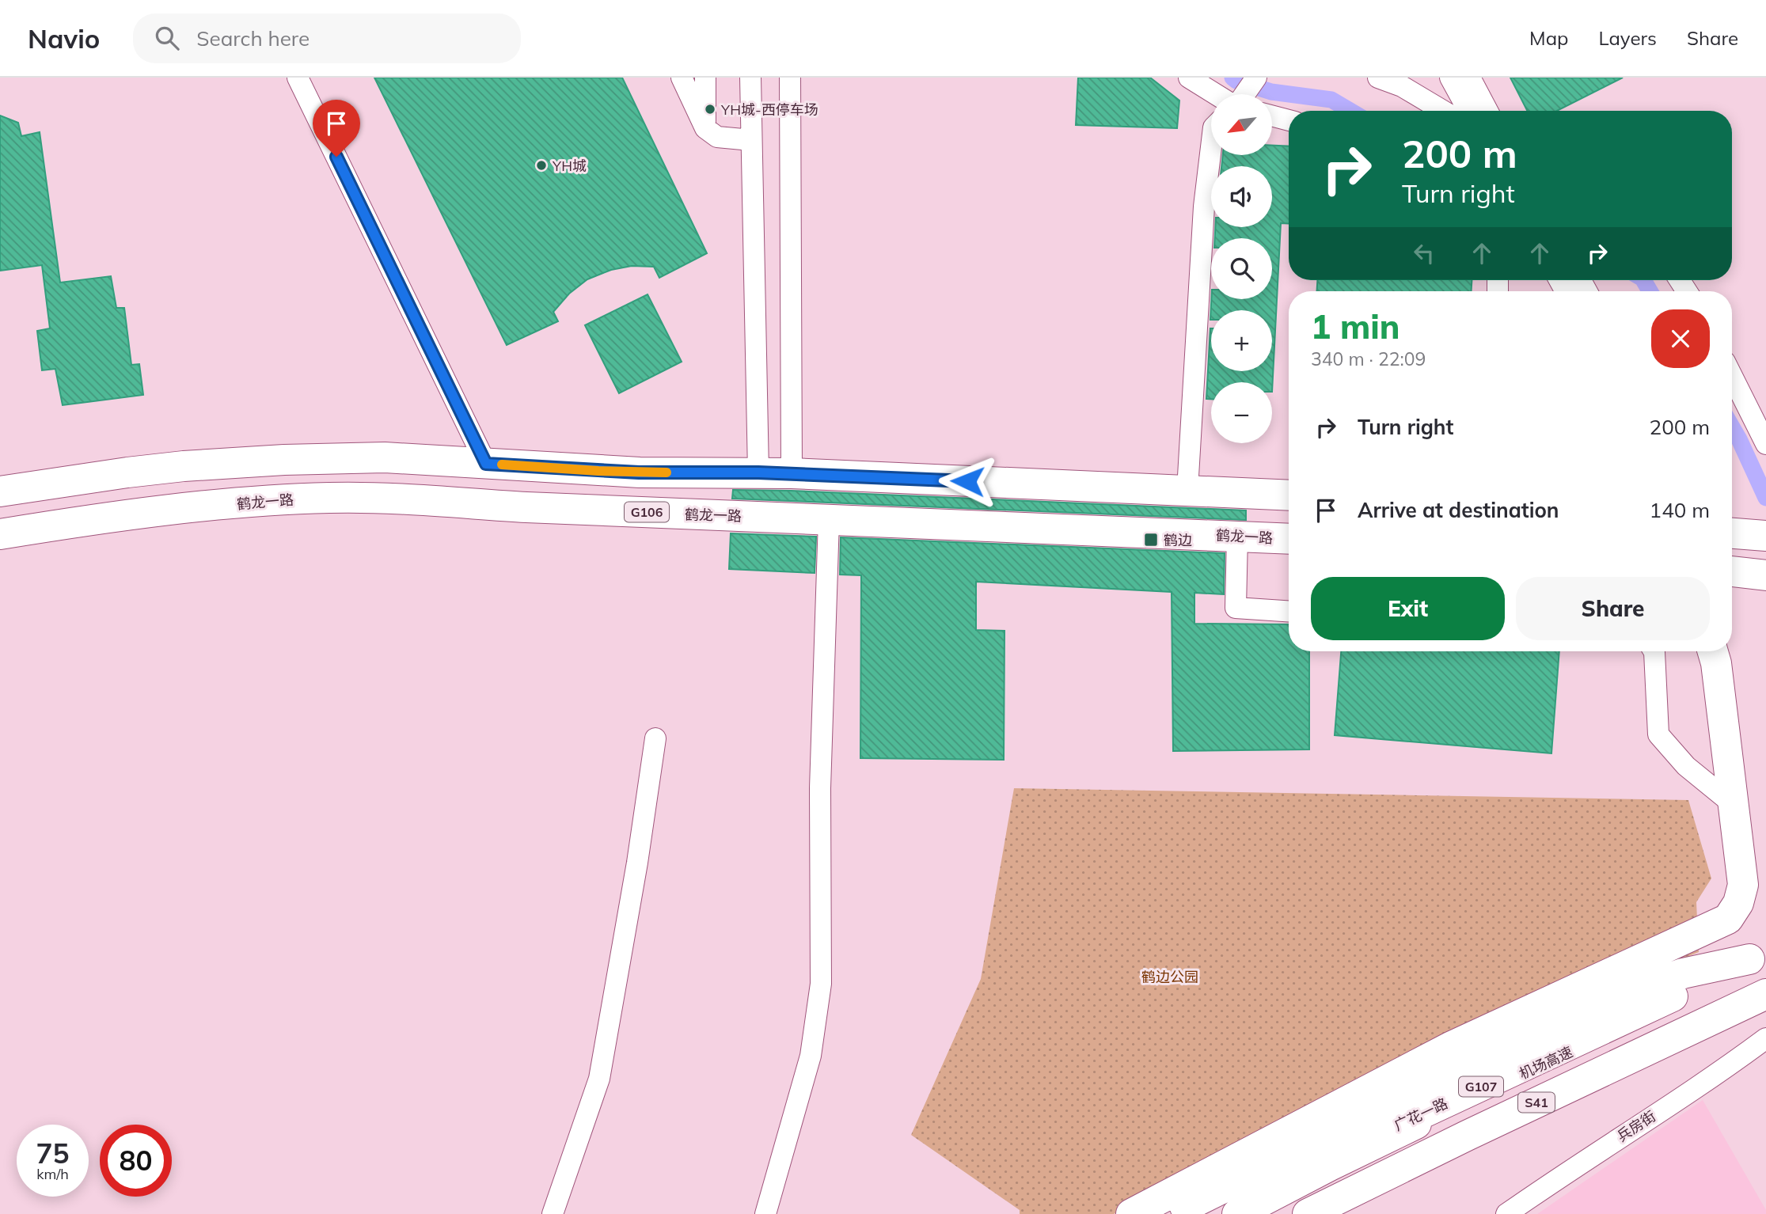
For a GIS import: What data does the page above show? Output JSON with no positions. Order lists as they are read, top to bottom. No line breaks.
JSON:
{"streets":{"highway":["鹤龙一路","G106","机场高速","G107","S41","广花一路"],"street":["兵房街"]},"crossings":[["机场高速","广花一路"]],"parks":["鹤边公园"],"places":{"other":["YH城-西停车场","YH城"],"transit":["鹤边"]},"north":"bottom left","page":{"header":"Navio","search":"Search here","nav":["Map","Layers","Share"],"map_buttons":["+","−"],"turn":["200 m","Turn right"],"heading":["1 min","340 m · 22:09"],"list":[{"name":"Turn right","value":"200 m"},{"name":"Arrive at destination","value":"140 m"}],"buttons":["Exit","Share"],"speed":"75 km/h","limit":"80"}}
